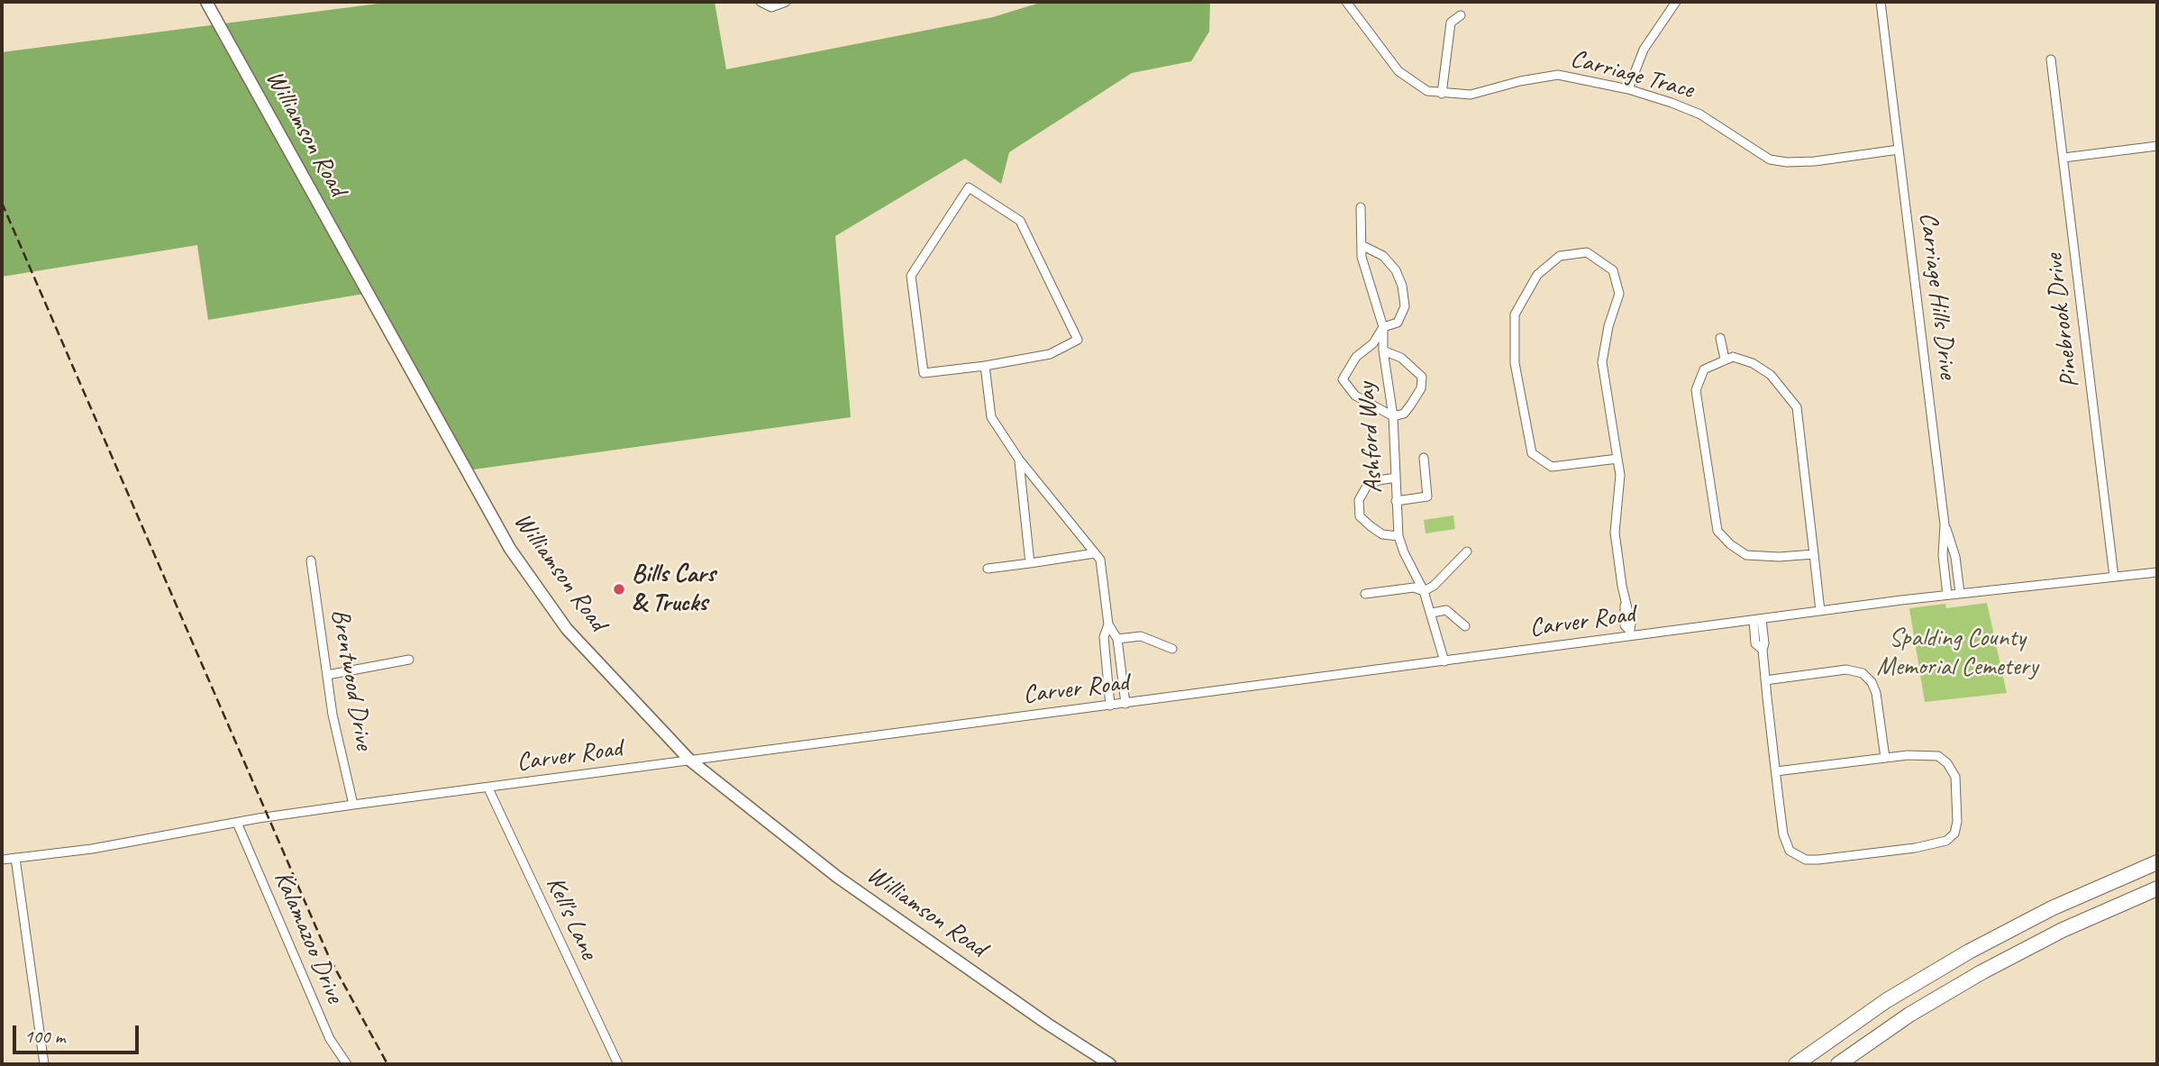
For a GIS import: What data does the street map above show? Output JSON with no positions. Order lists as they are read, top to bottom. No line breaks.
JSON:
{"streets":{"main road":["Williamson Road"],"street":["Carriage Trace","Carriage Hills Drive","Pinebrook Drive","Ashford Way","Carver Road","Brentwood Drive","Kell's Lane","Kalamazoo Drive"]},"crossings":[["Carriage Trace","Carriage Hills Drive"],["Williamson Road","Carver Road"],["Carriage Hills Drive","Carver Road"],["Pinebrook Drive","Carver Road"],["Ashford Way","Carver Road"],["Carver Road","Brentwood Drive"],["Carver Road","Kell's Lane"],["Carver Road","Kalamazoo Drive"]],"parks":["Spalding County Memorial Cemetery"],"places":["Bills Cars & Trucks"],"scale_bar":"100 m"}
